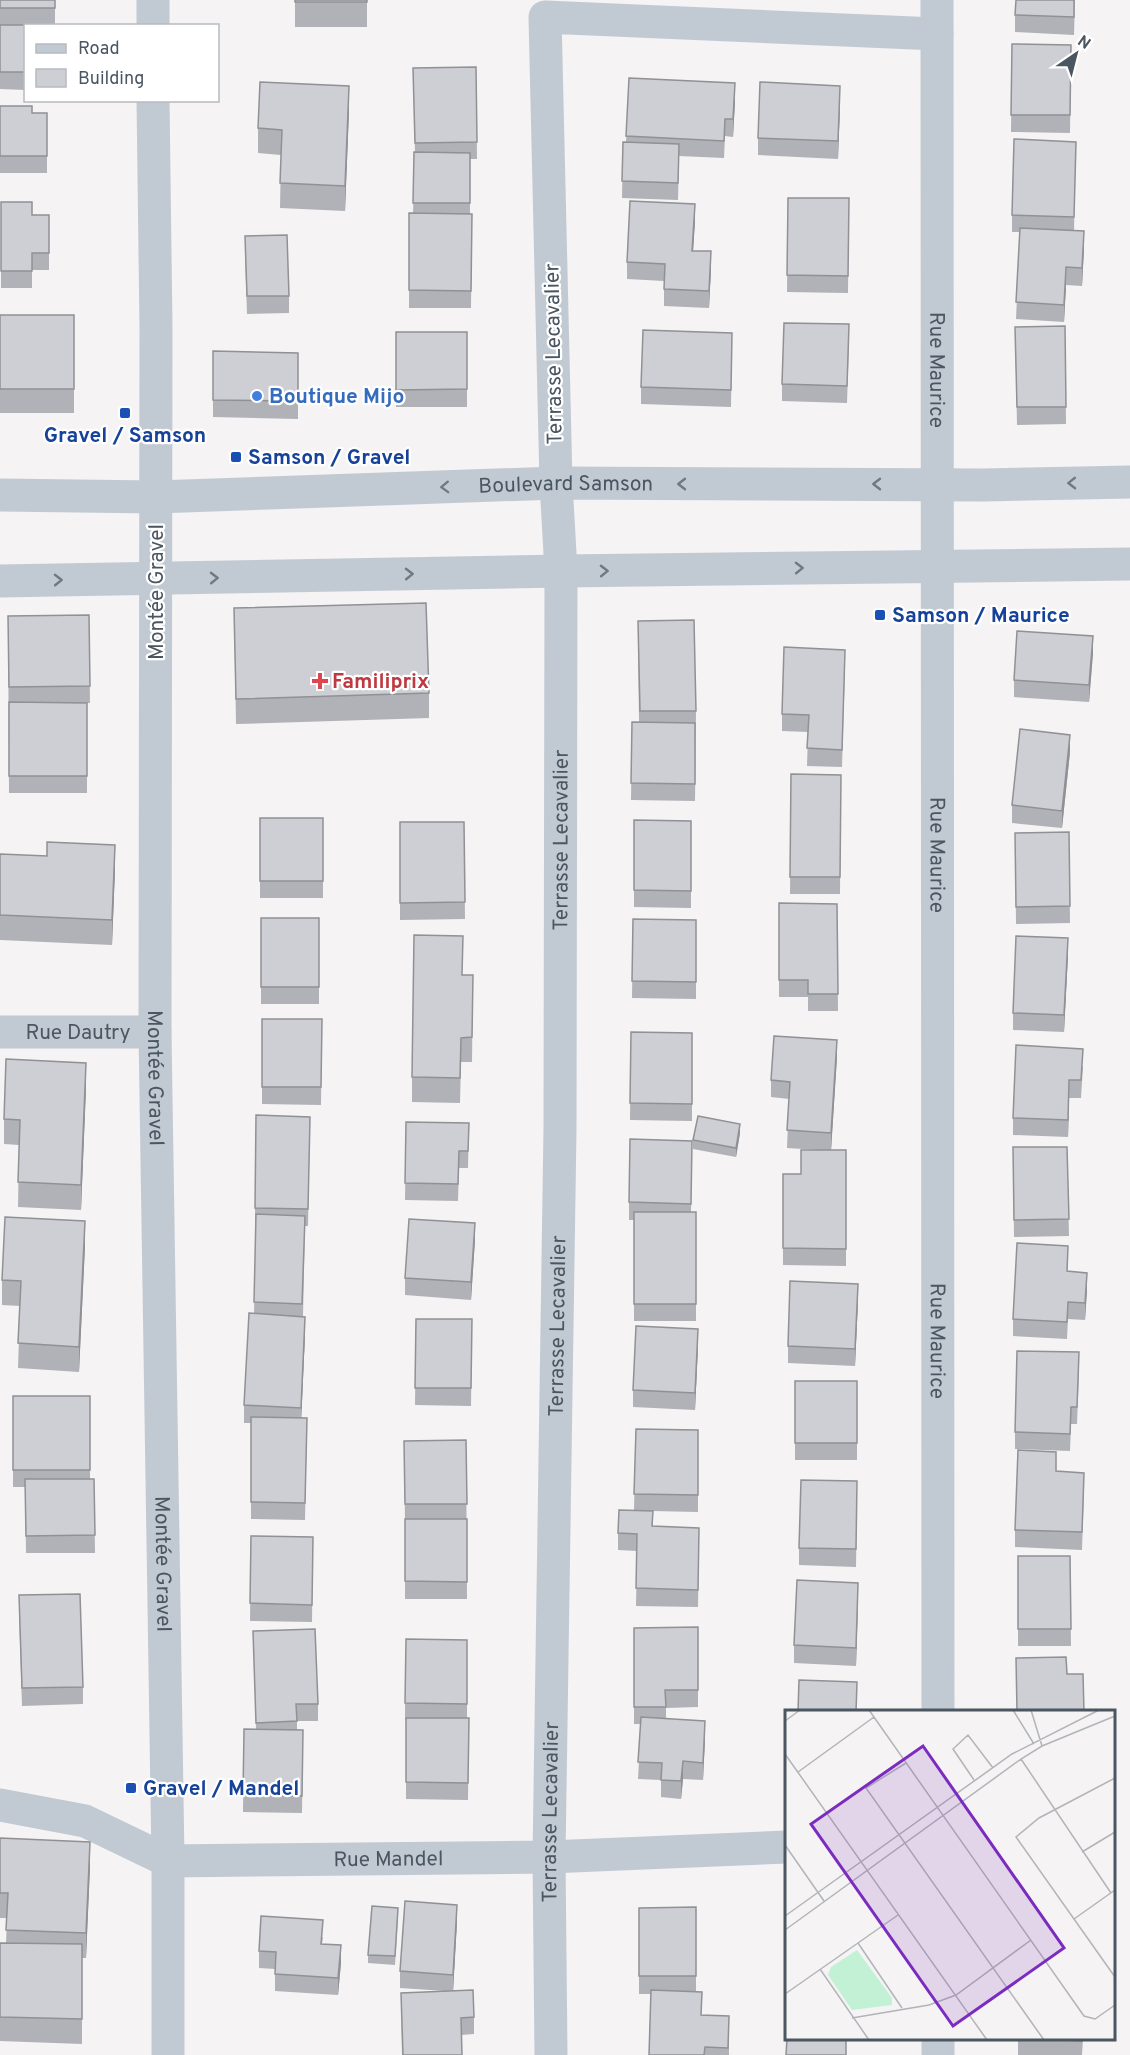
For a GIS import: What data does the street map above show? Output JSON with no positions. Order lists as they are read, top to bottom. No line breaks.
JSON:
{"streets":{"street":["Terrasse Lecavalier","Rue Maurice","Boulevard Samson","Montée Gravel","Rue Dautry","Rue Mandel"]},"crossings":[["Terrasse Lecavalier","Rue Maurice"],["Terrasse Lecavalier","Boulevard Samson"],["Terrasse Lecavalier","Rue Mandel"],["Rue Maurice","Boulevard Samson"],["Boulevard Samson","Montée Gravel"],["Montée Gravel","Rue Dautry"],["Montée Gravel","Rue Mandel"]],"places":{"other":["Boutique Mijo"],"transit":["Gravel / Samson","Samson / Gravel","Samson / Maurice","Gravel / Mandel"],"health":["Familiprix"]},"legend":["Road","Building"],"north":"top right"}
